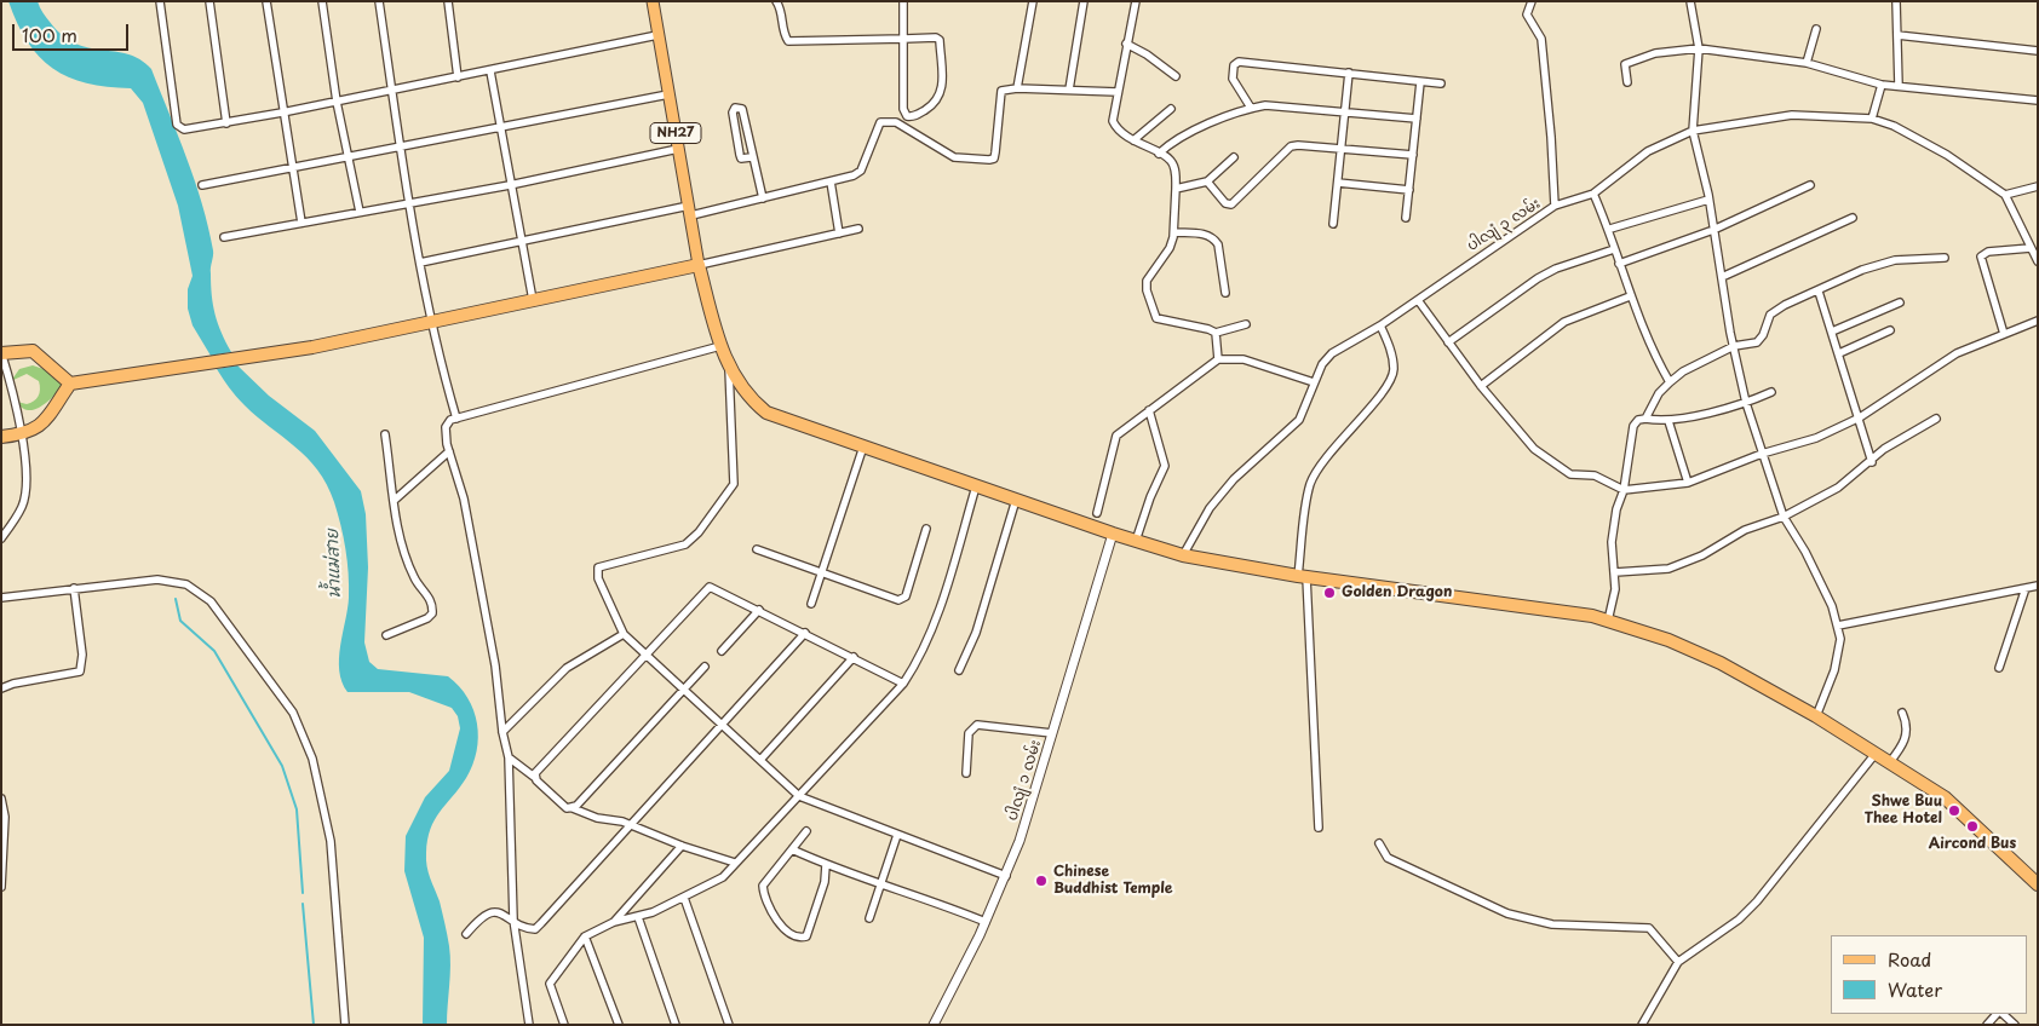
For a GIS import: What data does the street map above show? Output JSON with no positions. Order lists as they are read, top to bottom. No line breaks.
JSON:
{"streets":{"highway":["NH27"],"street":["ပါလျံ ၃ လမ်း","ပါလျံ ၁ လမ်း"]},"crossings":[["NH27","ပါလျံ ၃ လမ်း"],["NH27","ပါလျံ ၁ လမ်း"]],"water":["น้ำแม่สาย"],"places":["Golden Dragon","Shwe Buu Thee Hotel","Aircond Bus","Chinese Buddhist Temple"],"legend":["Road","Water"],"scale_bar":"100 m"}
